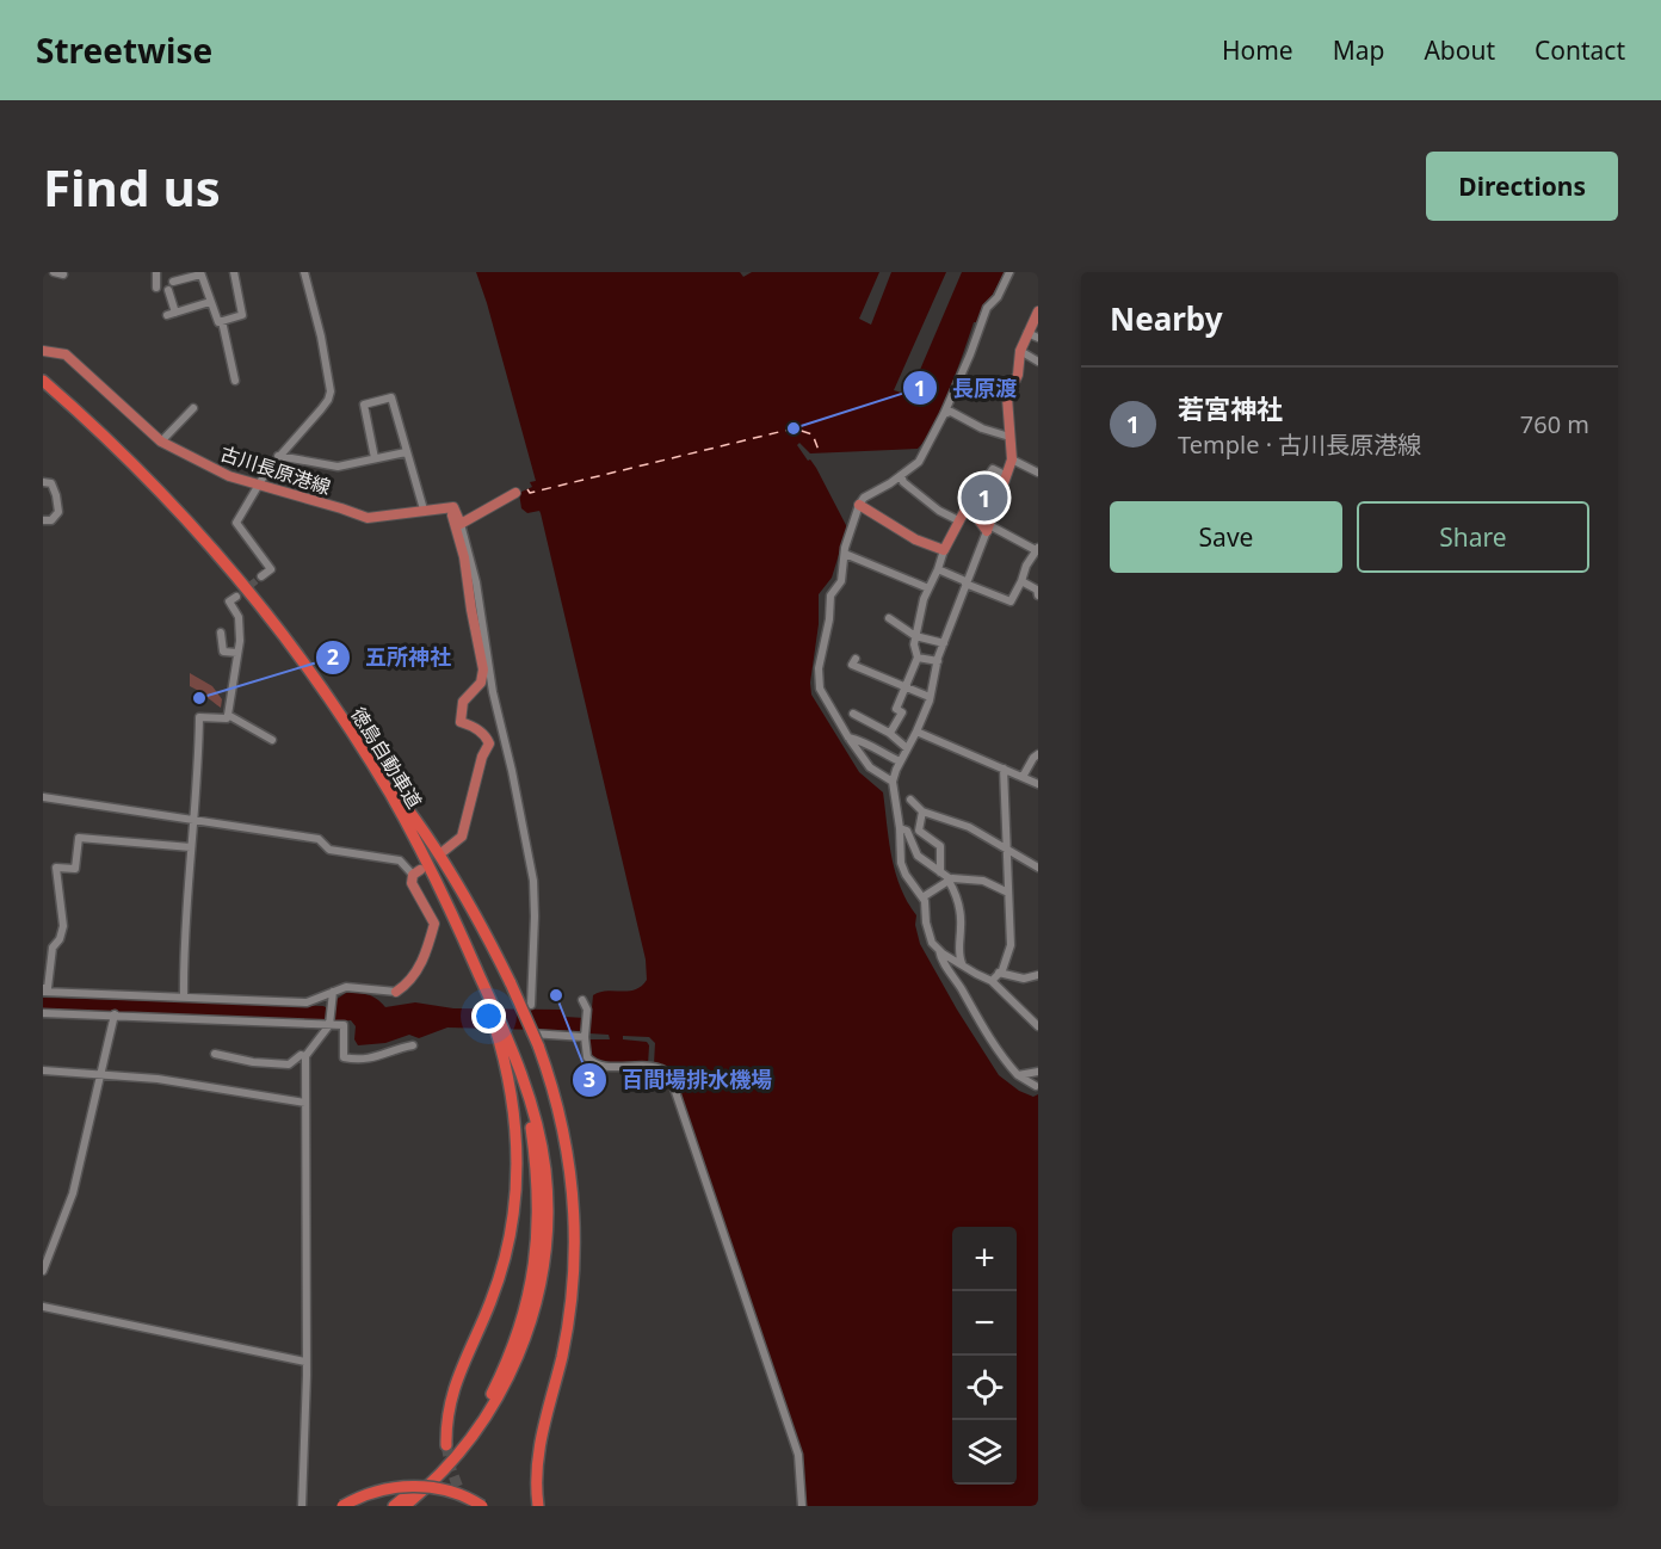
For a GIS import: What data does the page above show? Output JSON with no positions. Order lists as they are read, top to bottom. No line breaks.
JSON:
{"streets":{"highway":["徳島自動車道"],"main road":["古川長原港線"]},"places":["長原渡","五所神社","百間場排水機場"],"page":{"header":"Streetwise","nav":["Home","Map","About","Contact"],"buttons":["Directions",["Save","Share"]],"title":"Find us","heading":"Nearby","list":[{"mark":"1","name":"若宮神社","note":"Temple · 古川長原港線","value":"760 m"}],"pins":"1","map_buttons":["+","−"]}}
